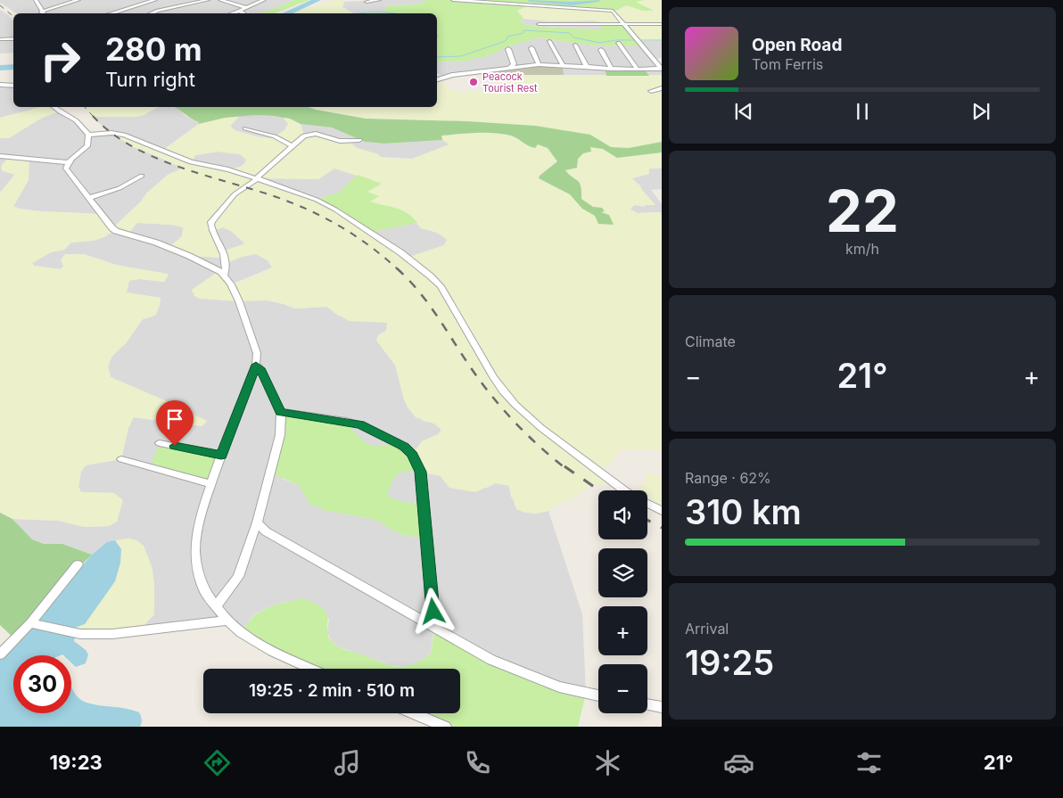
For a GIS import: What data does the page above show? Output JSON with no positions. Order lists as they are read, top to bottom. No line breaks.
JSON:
{"places":["Peacock Tourist Rest"],"page":{"turn":["280 m","Turn right"],"song":["Open Road","Tom Ferris"],"tile":[["22","km/h"],"Climate",["Range · 62%","310 km"],["Arrival","19:25"]],"heat":["−","21°","+"],"map_buttons":["+","−"],"limit":"30","trip":"19:25 · 2 min · 510 m","tabs":["19:23","21°"]}}
